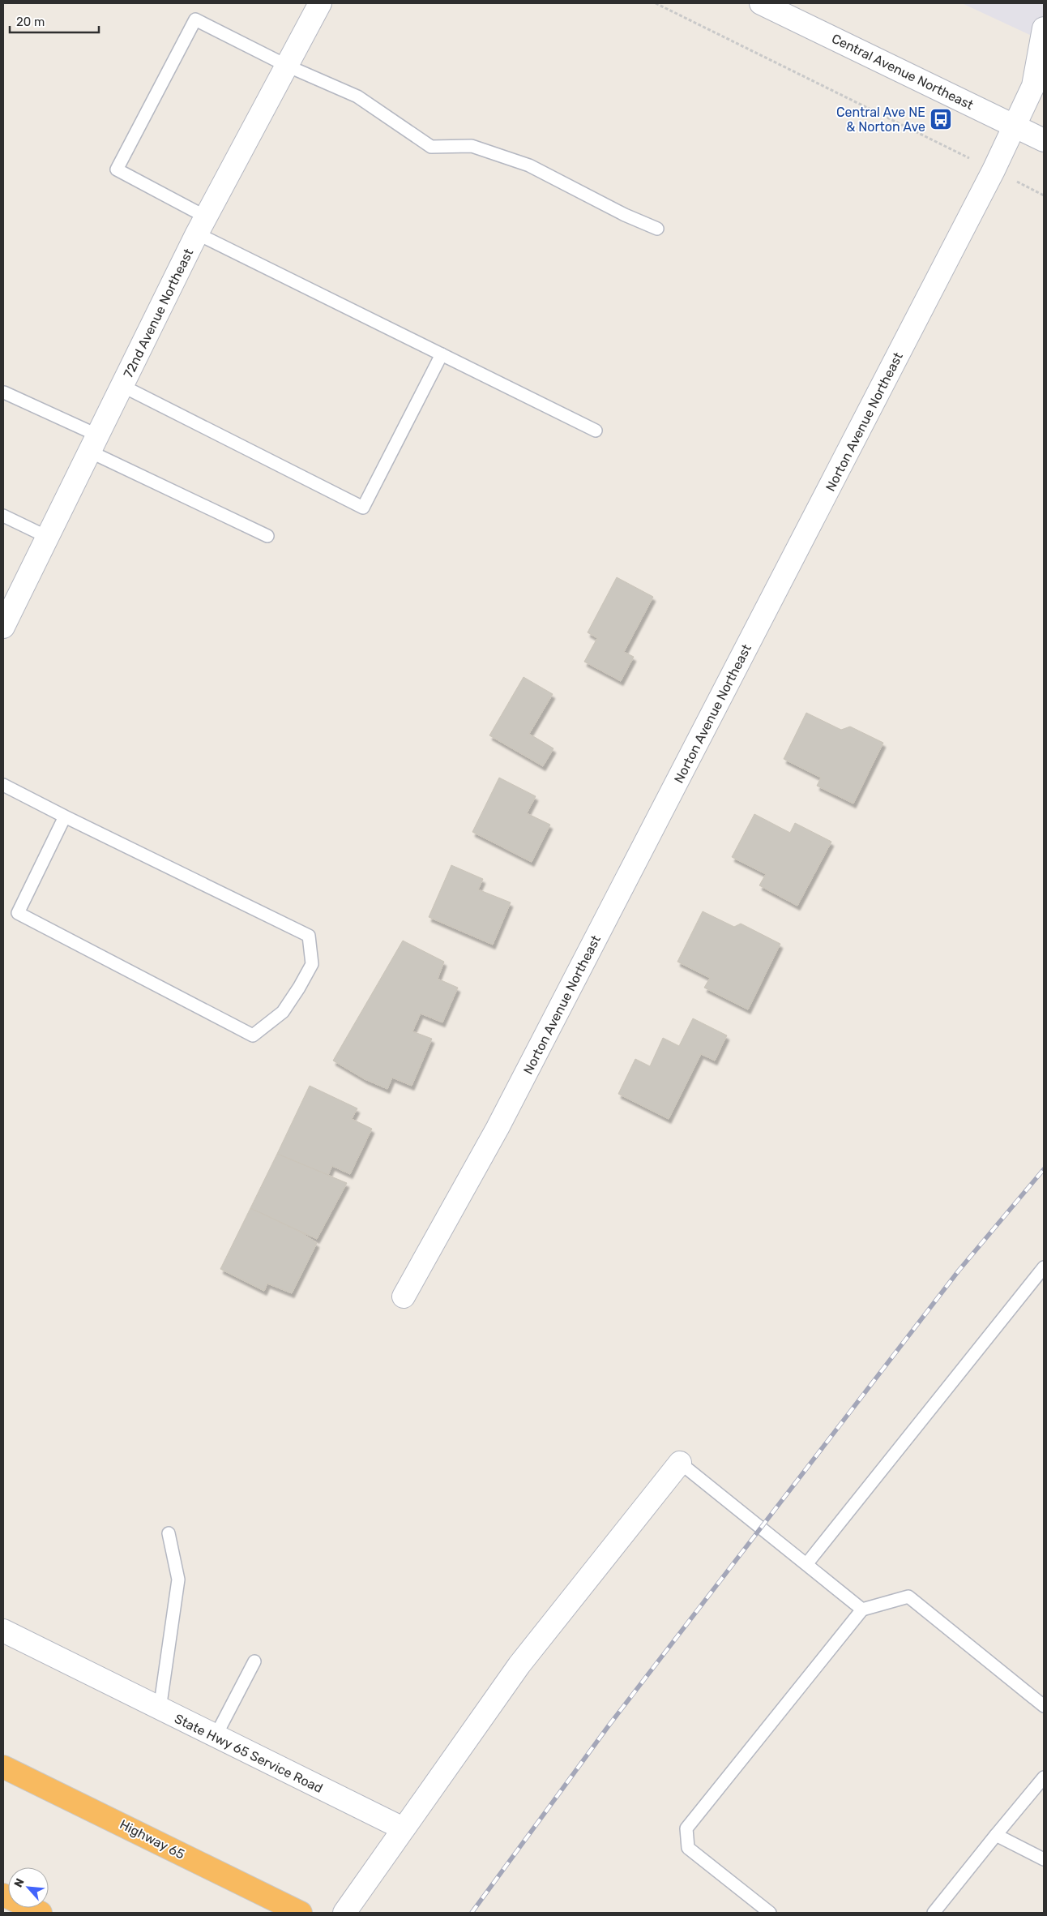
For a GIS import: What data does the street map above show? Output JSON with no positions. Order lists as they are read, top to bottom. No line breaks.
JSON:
{"streets":{"highway":["Highway 65"],"street":["Central Avenue Northeast","72nd Avenue Northeast","Norton Avenue Northeast","State Hwy 65 Service Road"]},"crossings":[["Central Avenue Northeast","Norton Avenue Northeast"]],"places":{"bus stop":["Central Ave NE & Norton Ave"]},"scale_bar":"20 m","north":"top left"}
